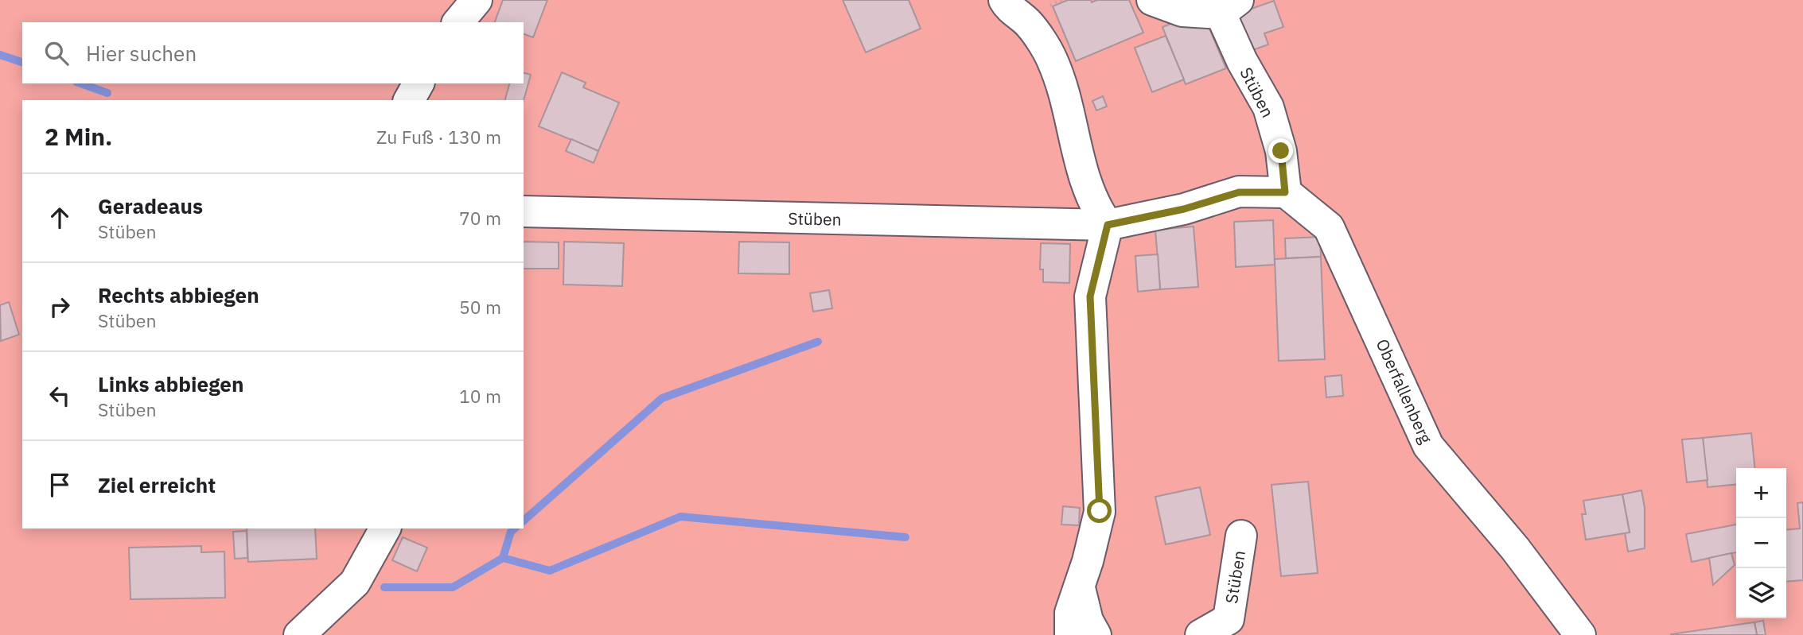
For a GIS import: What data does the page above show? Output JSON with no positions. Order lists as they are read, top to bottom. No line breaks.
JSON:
{"streets":{"street":["Stüben","Oberfallenberg"]},"crossings":[["Stüben","Oberfallenberg"]],"page":{"search":"Hier suchen","heading":["2 Min.","Zu Fuß · 130 m"],"list":[["Geradeaus","Stüben","70 m"],["Rechts abbiegen","Stüben","50 m"],["Links abbiegen","Stüben","10 m"],"Ziel erreicht"],"map_buttons":["+","−"]}}
